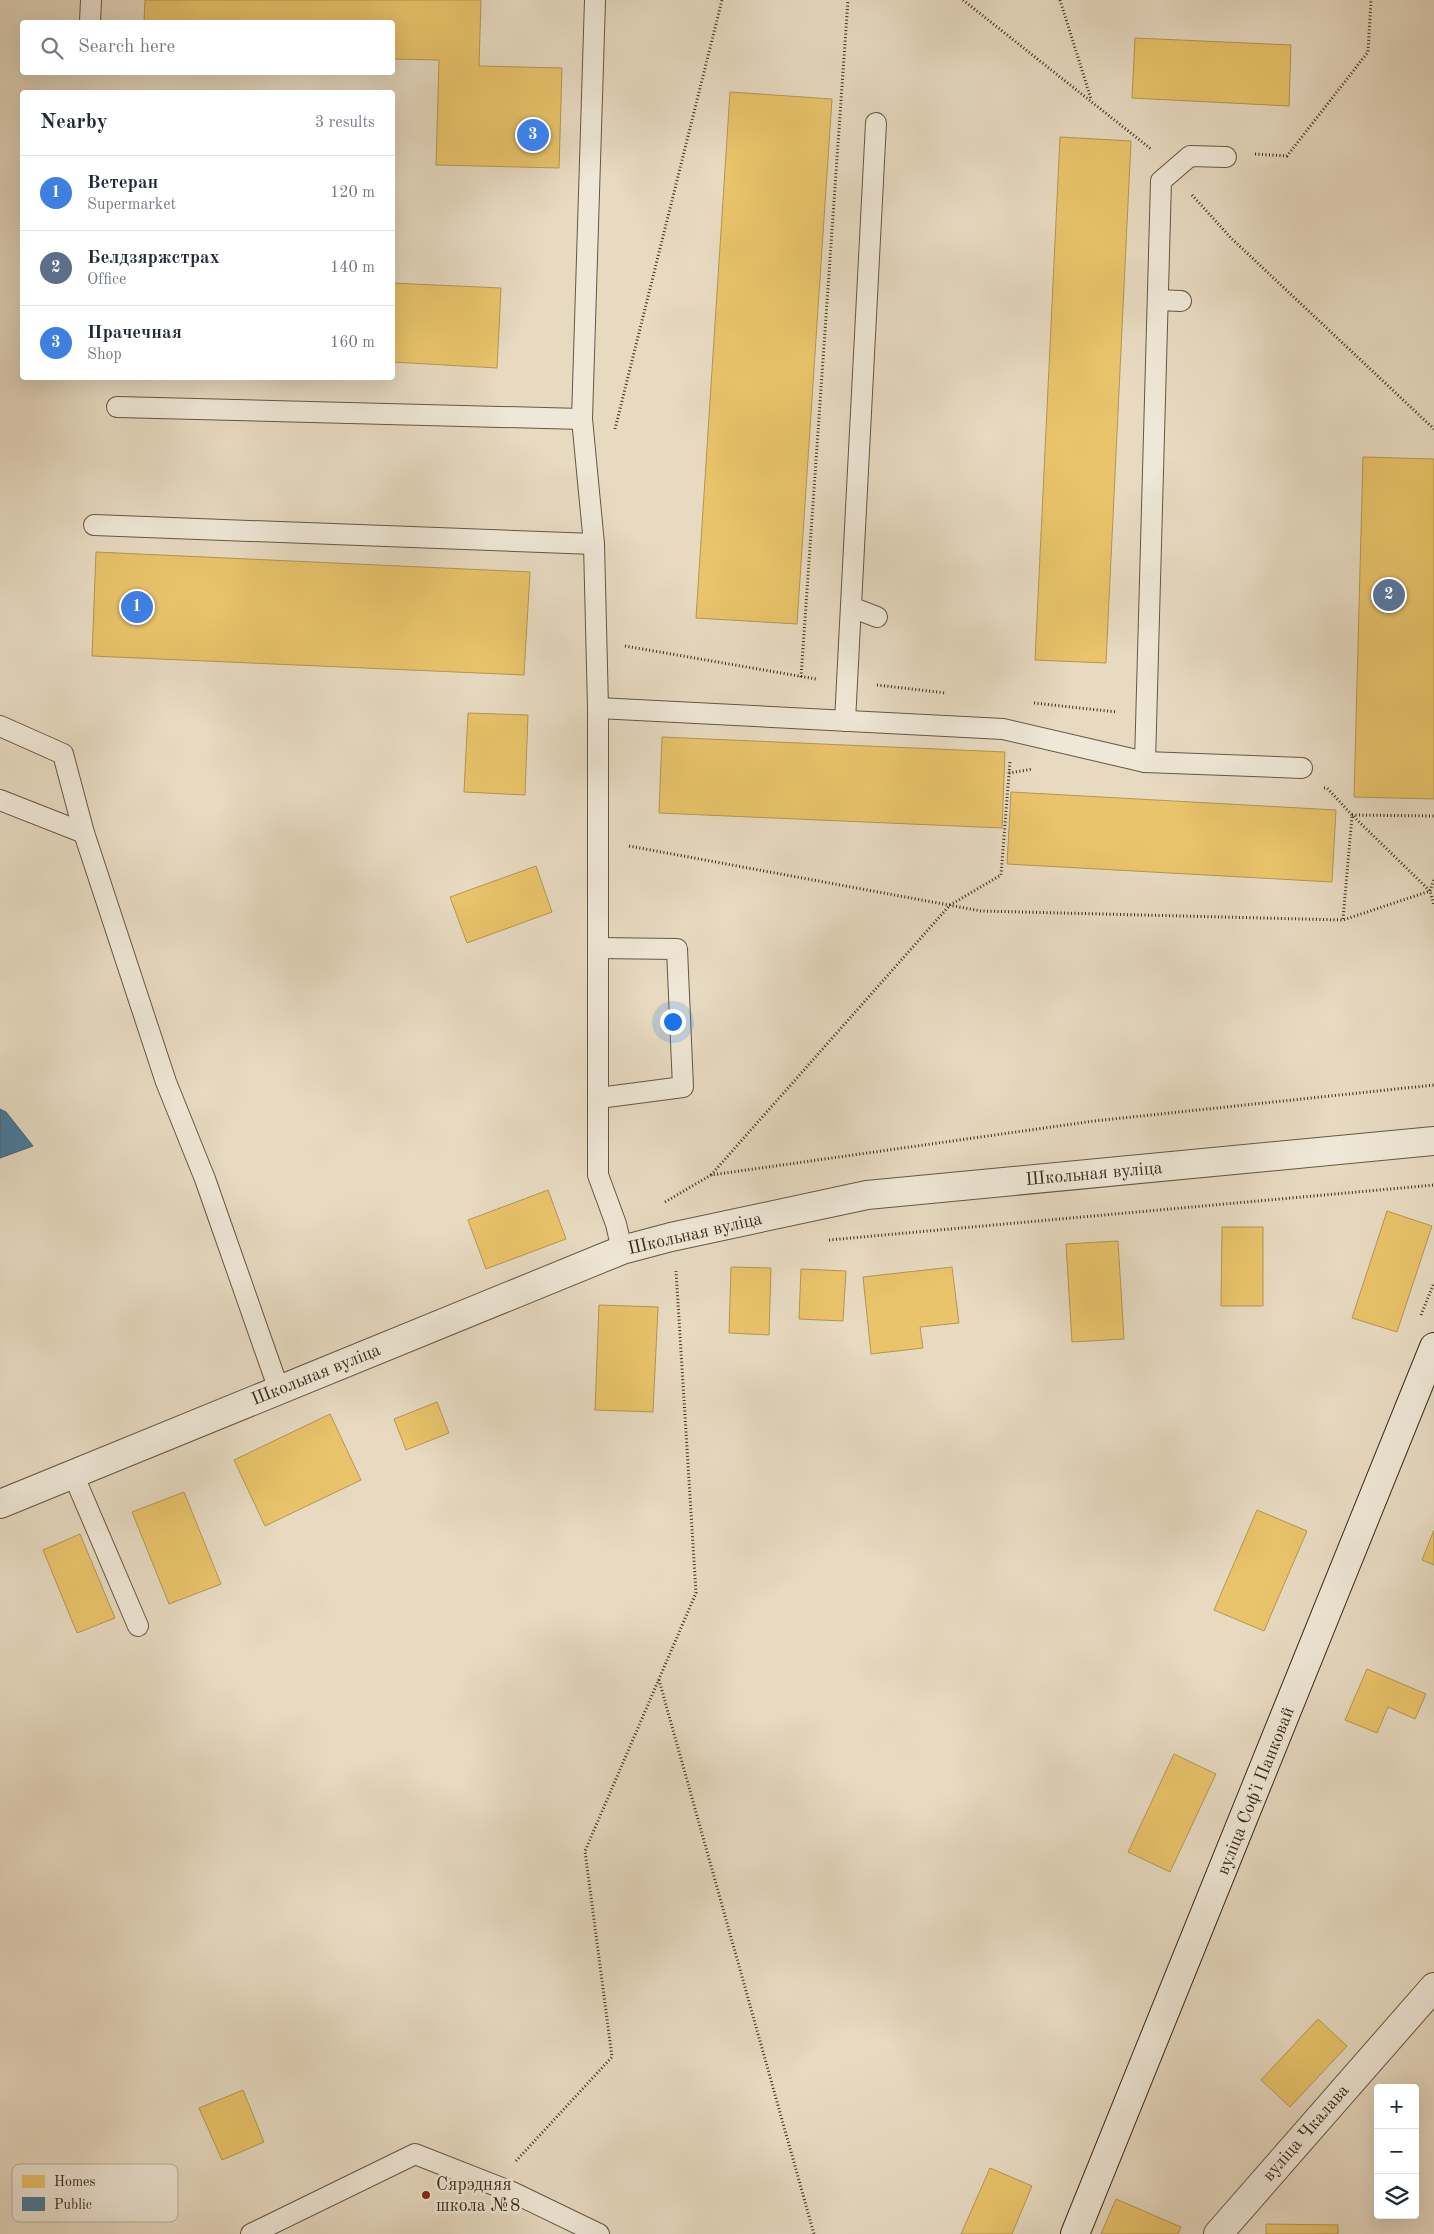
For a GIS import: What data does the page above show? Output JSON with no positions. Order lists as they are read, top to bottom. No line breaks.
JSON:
{"streets":{"street":["Школьная вуліца","вуліца Софʼі Панковай","вуліца Чкалава"]},"places":["Сярэдняя школа №8"],"legend":["Homes","Public"],"page":{"search":"Search here","heading":["Nearby","3 results"],"pins":["3","2","1"],"list":[{"mark":"1","name":"Ветеран","note":"Supermarket","value":"120 m"},{"mark":"2","name":"Белдзяржстрах","note":"Office","value":"140 m"},{"mark":"3","name":"Прачечная","note":"Shop","value":"160 m"}],"map_buttons":["+","−"]}}
